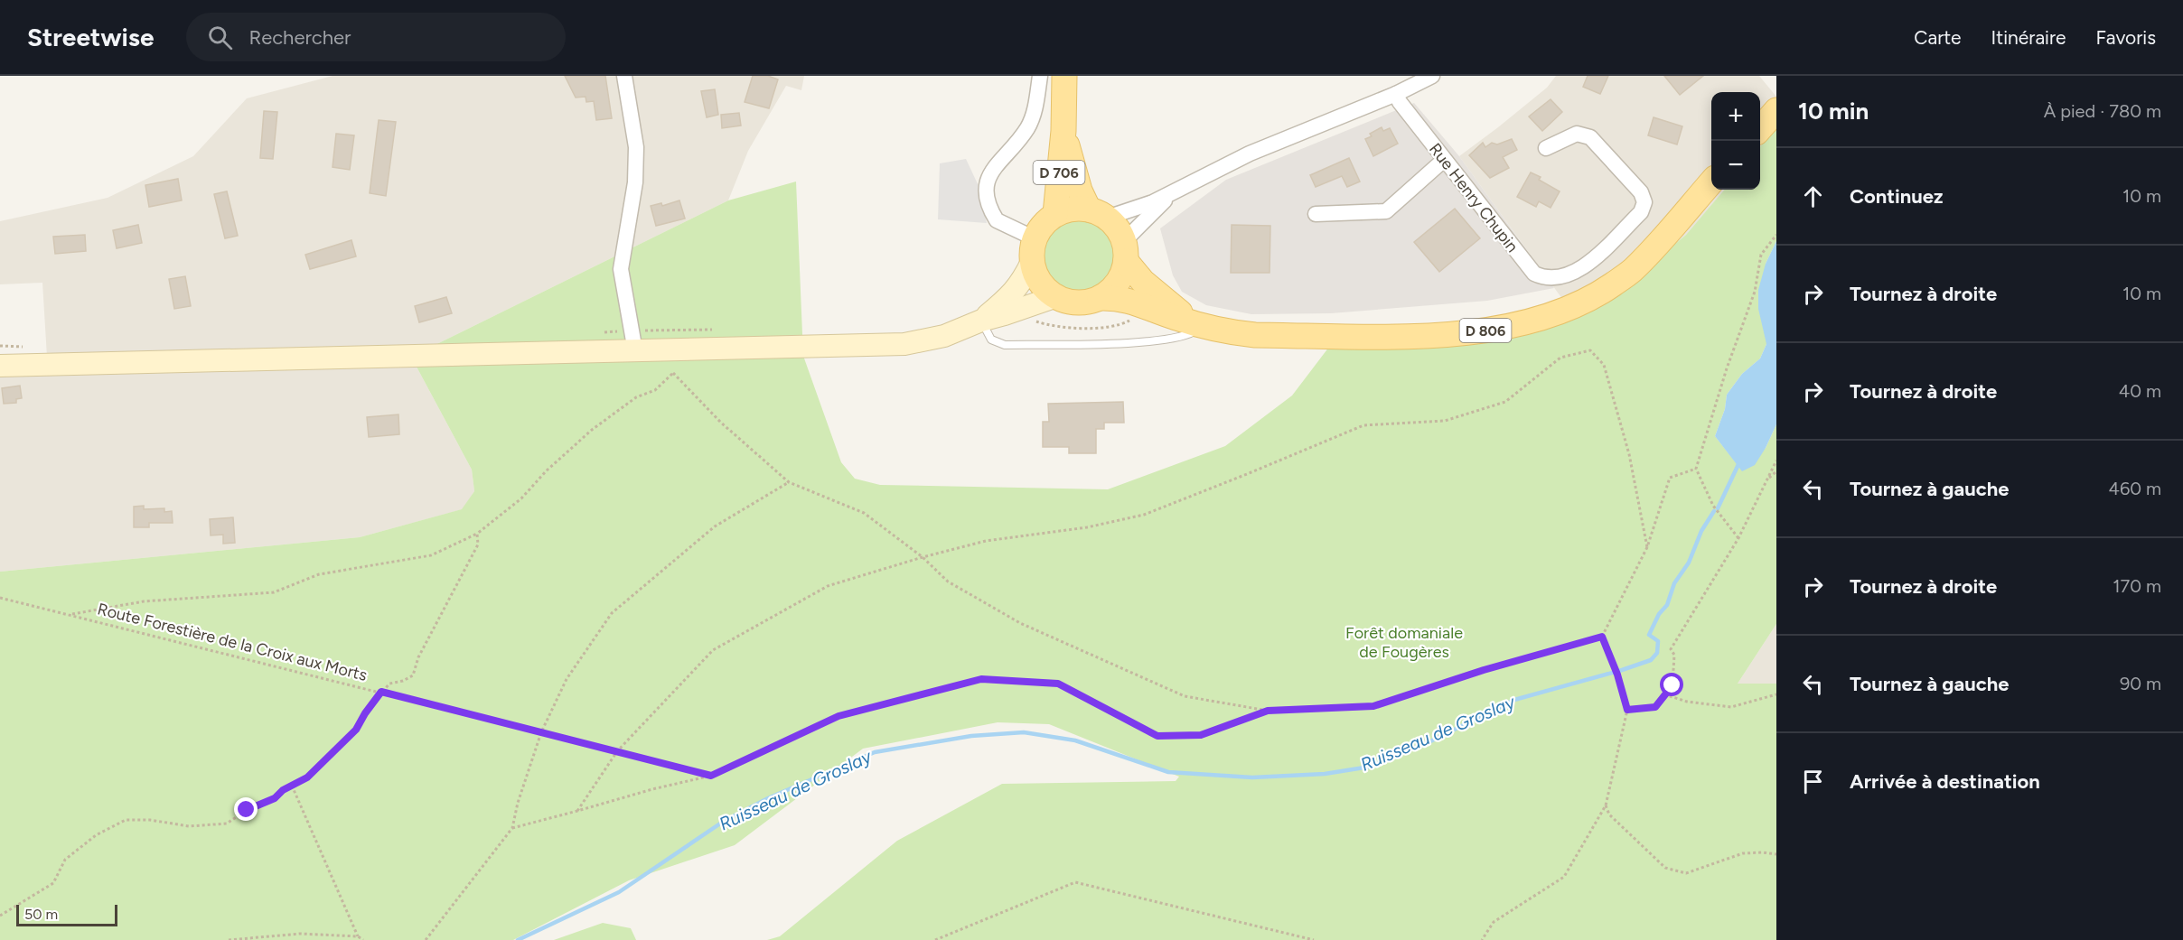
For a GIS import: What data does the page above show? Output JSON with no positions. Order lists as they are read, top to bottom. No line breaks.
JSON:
{"streets":{"main road":["D 706","D 806"],"street":["Rue Henry Chupin"],"path":["Route Forestière de la Croix aux Morts"]},"crossings":[["D 706","D 806"]],"water":["Ruisseau de Groslay"],"parks":["Forêt domaniale de Fougères"],"scale_bar":"50 m","page":{"header":"Streetwise","search":"Rechercher","nav":["Carte","Itinéraire","Favoris"],"heading":["10 min","À pied · 780 m"],"map_buttons":["+","−"],"list":[["Continuez","10 m"],["Tournez à droite","10 m"],["Tournez à droite","40 m"],["Tournez à gauche","460 m"],["Tournez à droite","170 m"],["Tournez à gauche","90 m"],"Arrivée à destination"],"scale":"50 m"}}
